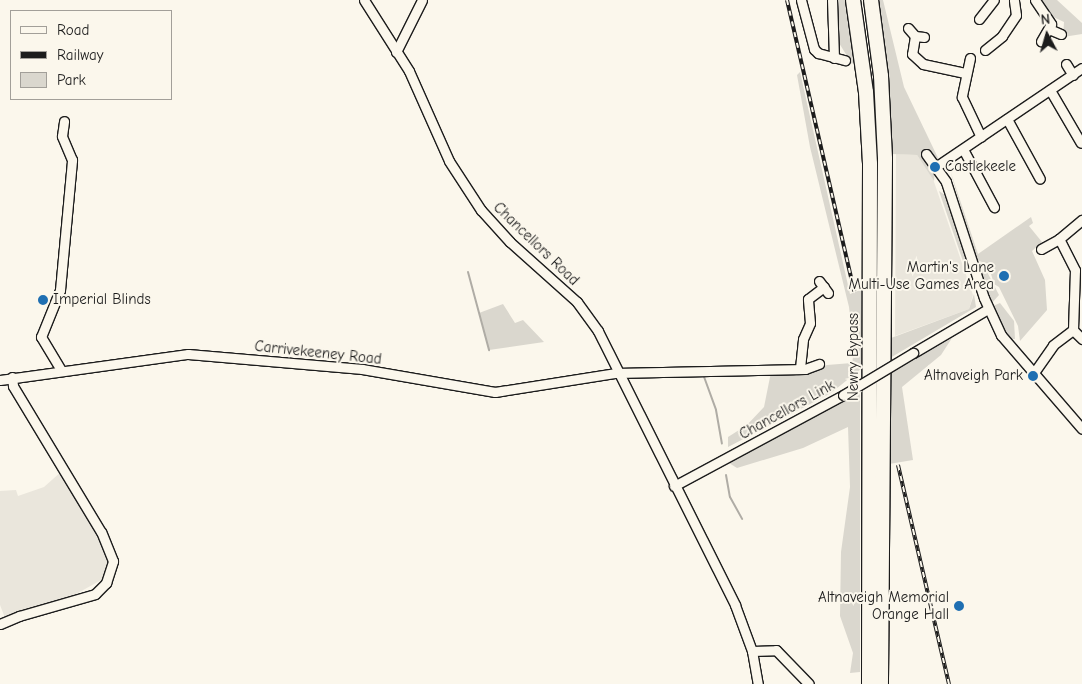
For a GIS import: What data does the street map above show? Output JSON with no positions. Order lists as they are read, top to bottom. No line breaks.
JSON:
{"streets":{"highway":["Newry Bypass"],"street":["Chancellors Road","Carrivekeeney Road","Chancellors Link"]},"crossings":[["Chancellors Road","Carrivekeeney Road"],["Chancellors Road","Chancellors Link"]],"places":["Castlekeele","Martin's Lane Multi-Use Games Area","Imperial Blinds","Altnaveigh Park","Altnaveigh Memorial Orange Hall"],"legend":["Road","Railway","Park"],"north":"top"}
